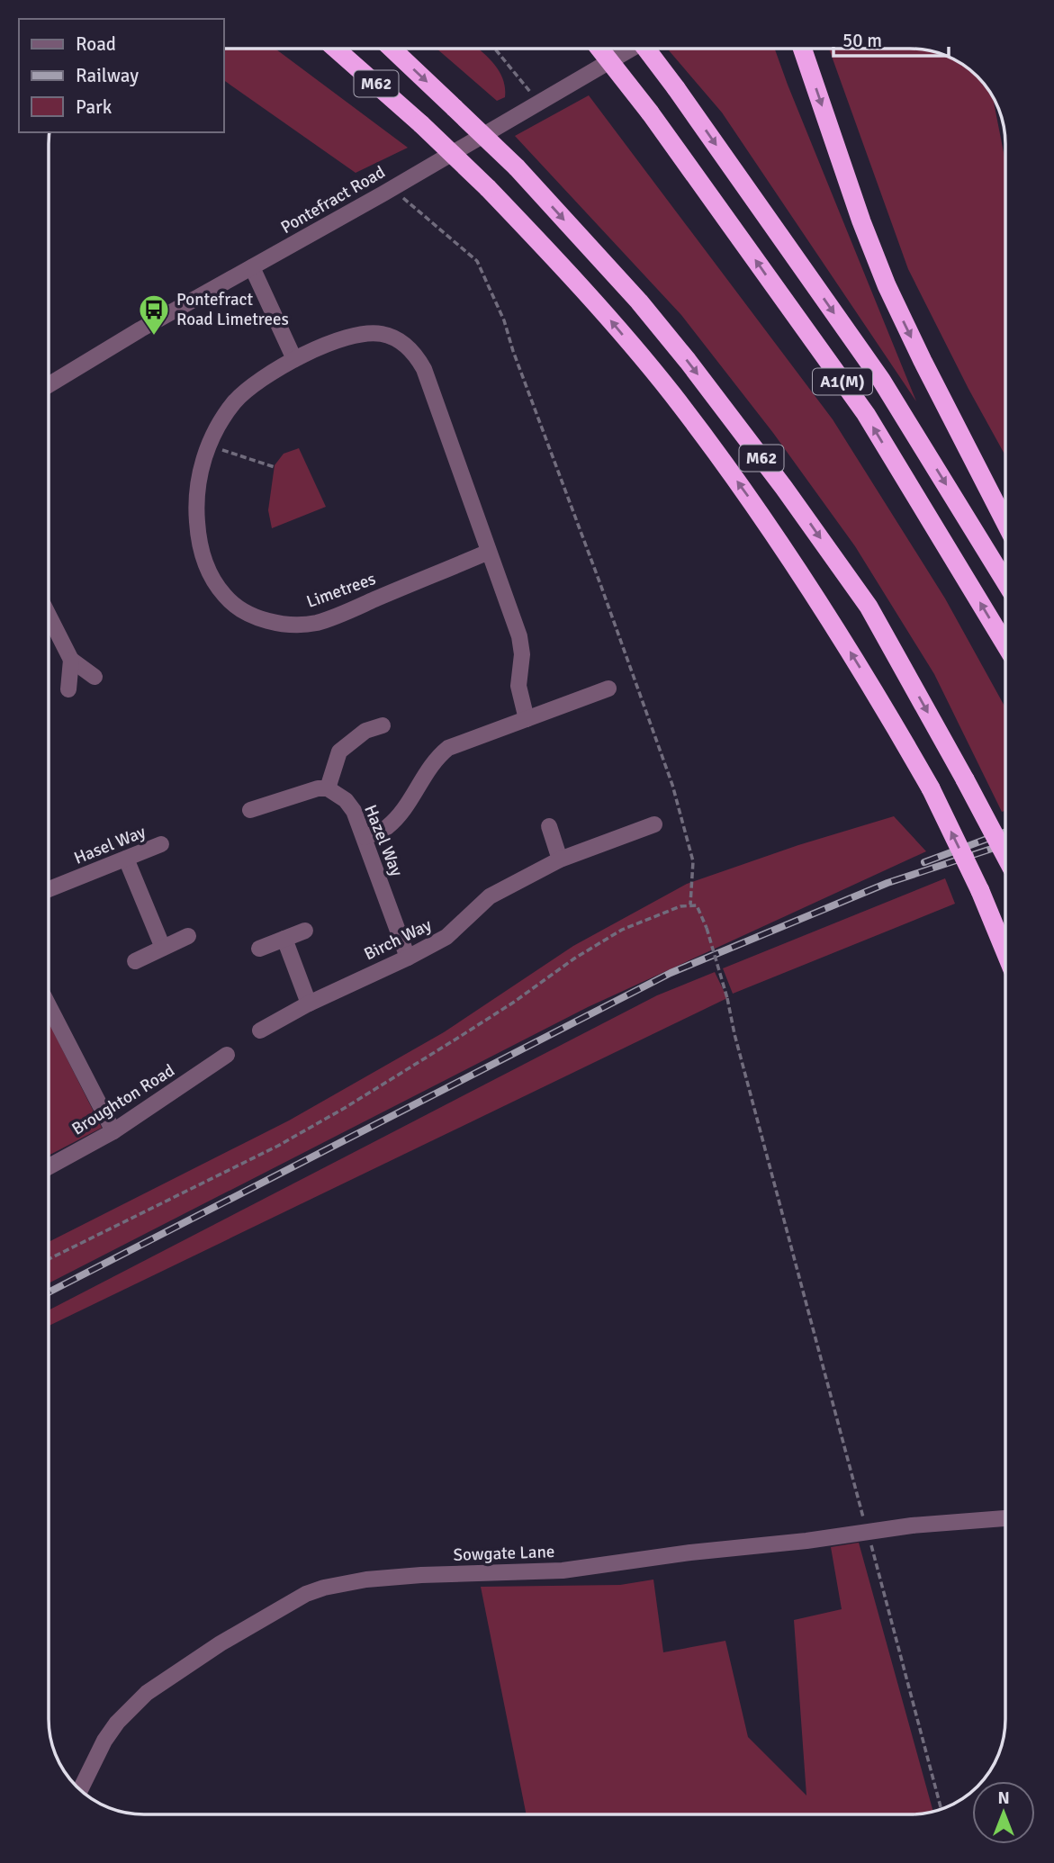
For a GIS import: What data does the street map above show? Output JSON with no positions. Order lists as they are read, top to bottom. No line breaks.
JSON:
{"streets":{"highway":["M62","A1(M)"],"street":["Pontefract Road","Limetrees","Hazel Way","Hasel Way","Birch Way","Broughton Road","Sowgate Lane"]},"crossings":[["Hazel Way","Birch Way"]],"places":{"bus stop":["Pontefract Road Limetrees"]},"legend":["Road","Railway","Park"],"scale_bar":"50 m","north":"top"}
